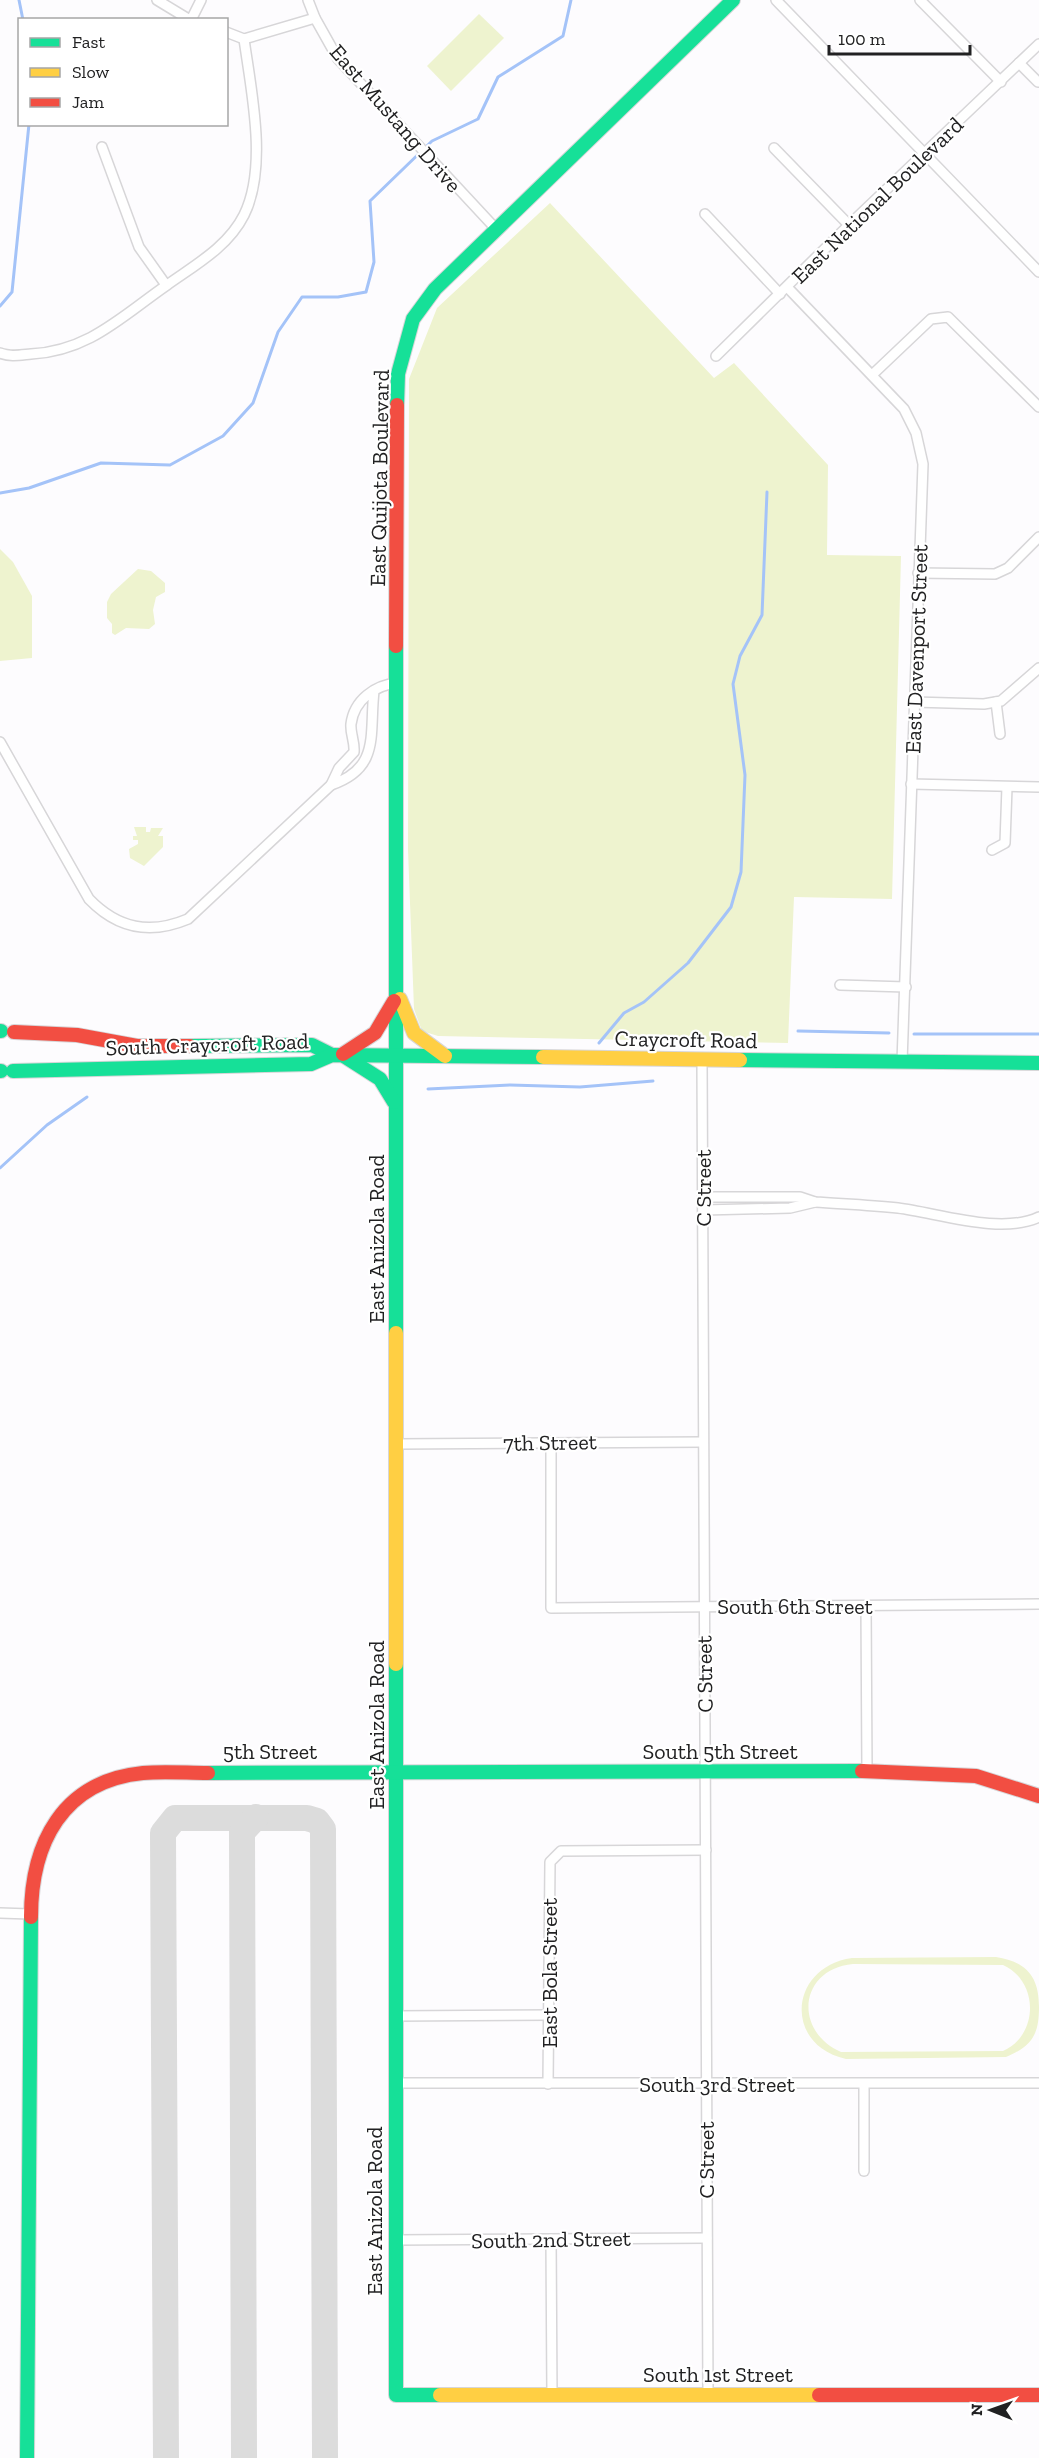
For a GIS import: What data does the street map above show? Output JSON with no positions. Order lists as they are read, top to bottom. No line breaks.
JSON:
{"streets":{"street":["East Mustang Drive","East National Boulevard","East Quijota Boulevard","East Davenport Street","Craycroft Road","South Craycroft Road","C Street","East Anizola Road","7th Street","South 6th Street","5th Street","South 5th Street","East Bola Street","South 3rd Street","South 2nd Street","South 1st Street"]},"crossings":[["East Mustang Drive","East Quijota Boulevard"],["East National Boulevard","East Davenport Street"],["East Quijota Boulevard","Craycroft Road"],["East Quijota Boulevard","East Anizola Road"],["East Davenport Street","Craycroft Road"],["Craycroft Road","South Craycroft Road"],["Craycroft Road","C Street"],["Craycroft Road","East Anizola Road"],["C Street","7th Street"],["C Street","South 6th Street"],["C Street","South 5th Street"],["C Street","East Bola Street"],["C Street","South 3rd Street"],["C Street","South 2nd Street"],["C Street","South 1st Street"],["East Anizola Road","7th Street"],["East Anizola Road","5th Street"],["East Anizola Road","South 5th Street"],["East Anizola Road","South 3rd Street"],["East Anizola Road","South 2nd Street"],["East Anizola Road","South 1st Street"],["7th Street","South 6th Street"],["5th Street","South 5th Street"],["East Bola Street","South 3rd Street"]],"legend":["Fast","Slow","Jam"],"scale_bar":"100 m","north":"left"}
